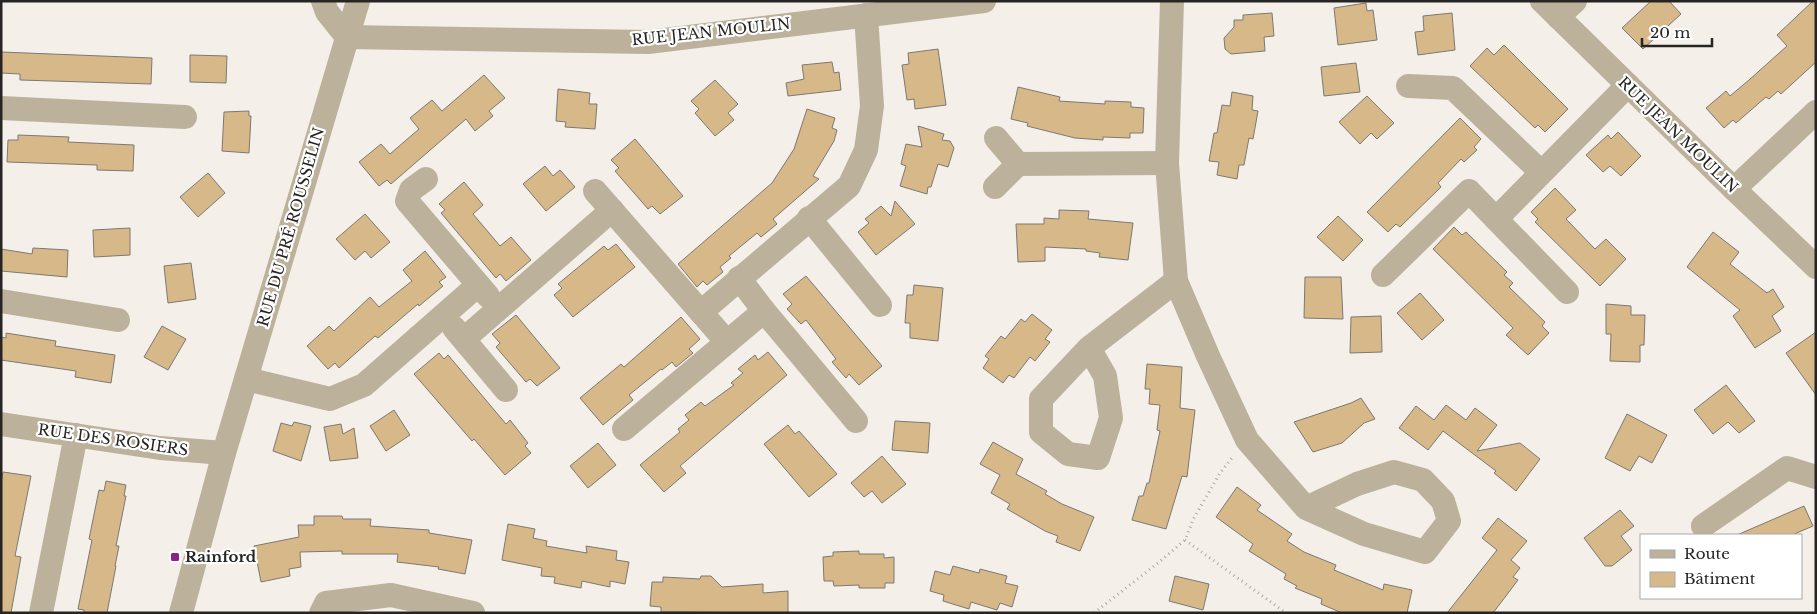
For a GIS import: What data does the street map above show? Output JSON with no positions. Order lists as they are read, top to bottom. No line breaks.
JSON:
{"streets":{"street":["RUE JEAN MOULIN","RUE DU PRÉ ROUSSELIN","RUE DES ROSIERS"]},"crossings":[["RUE JEAN MOULIN","RUE DU PRÉ ROUSSELIN"],["RUE DU PRÉ ROUSSELIN","RUE DES ROSIERS"]],"places":{"transit":["Rainford"]},"legend":["Route","Bâtiment"],"scale_bar":"20 m"}
